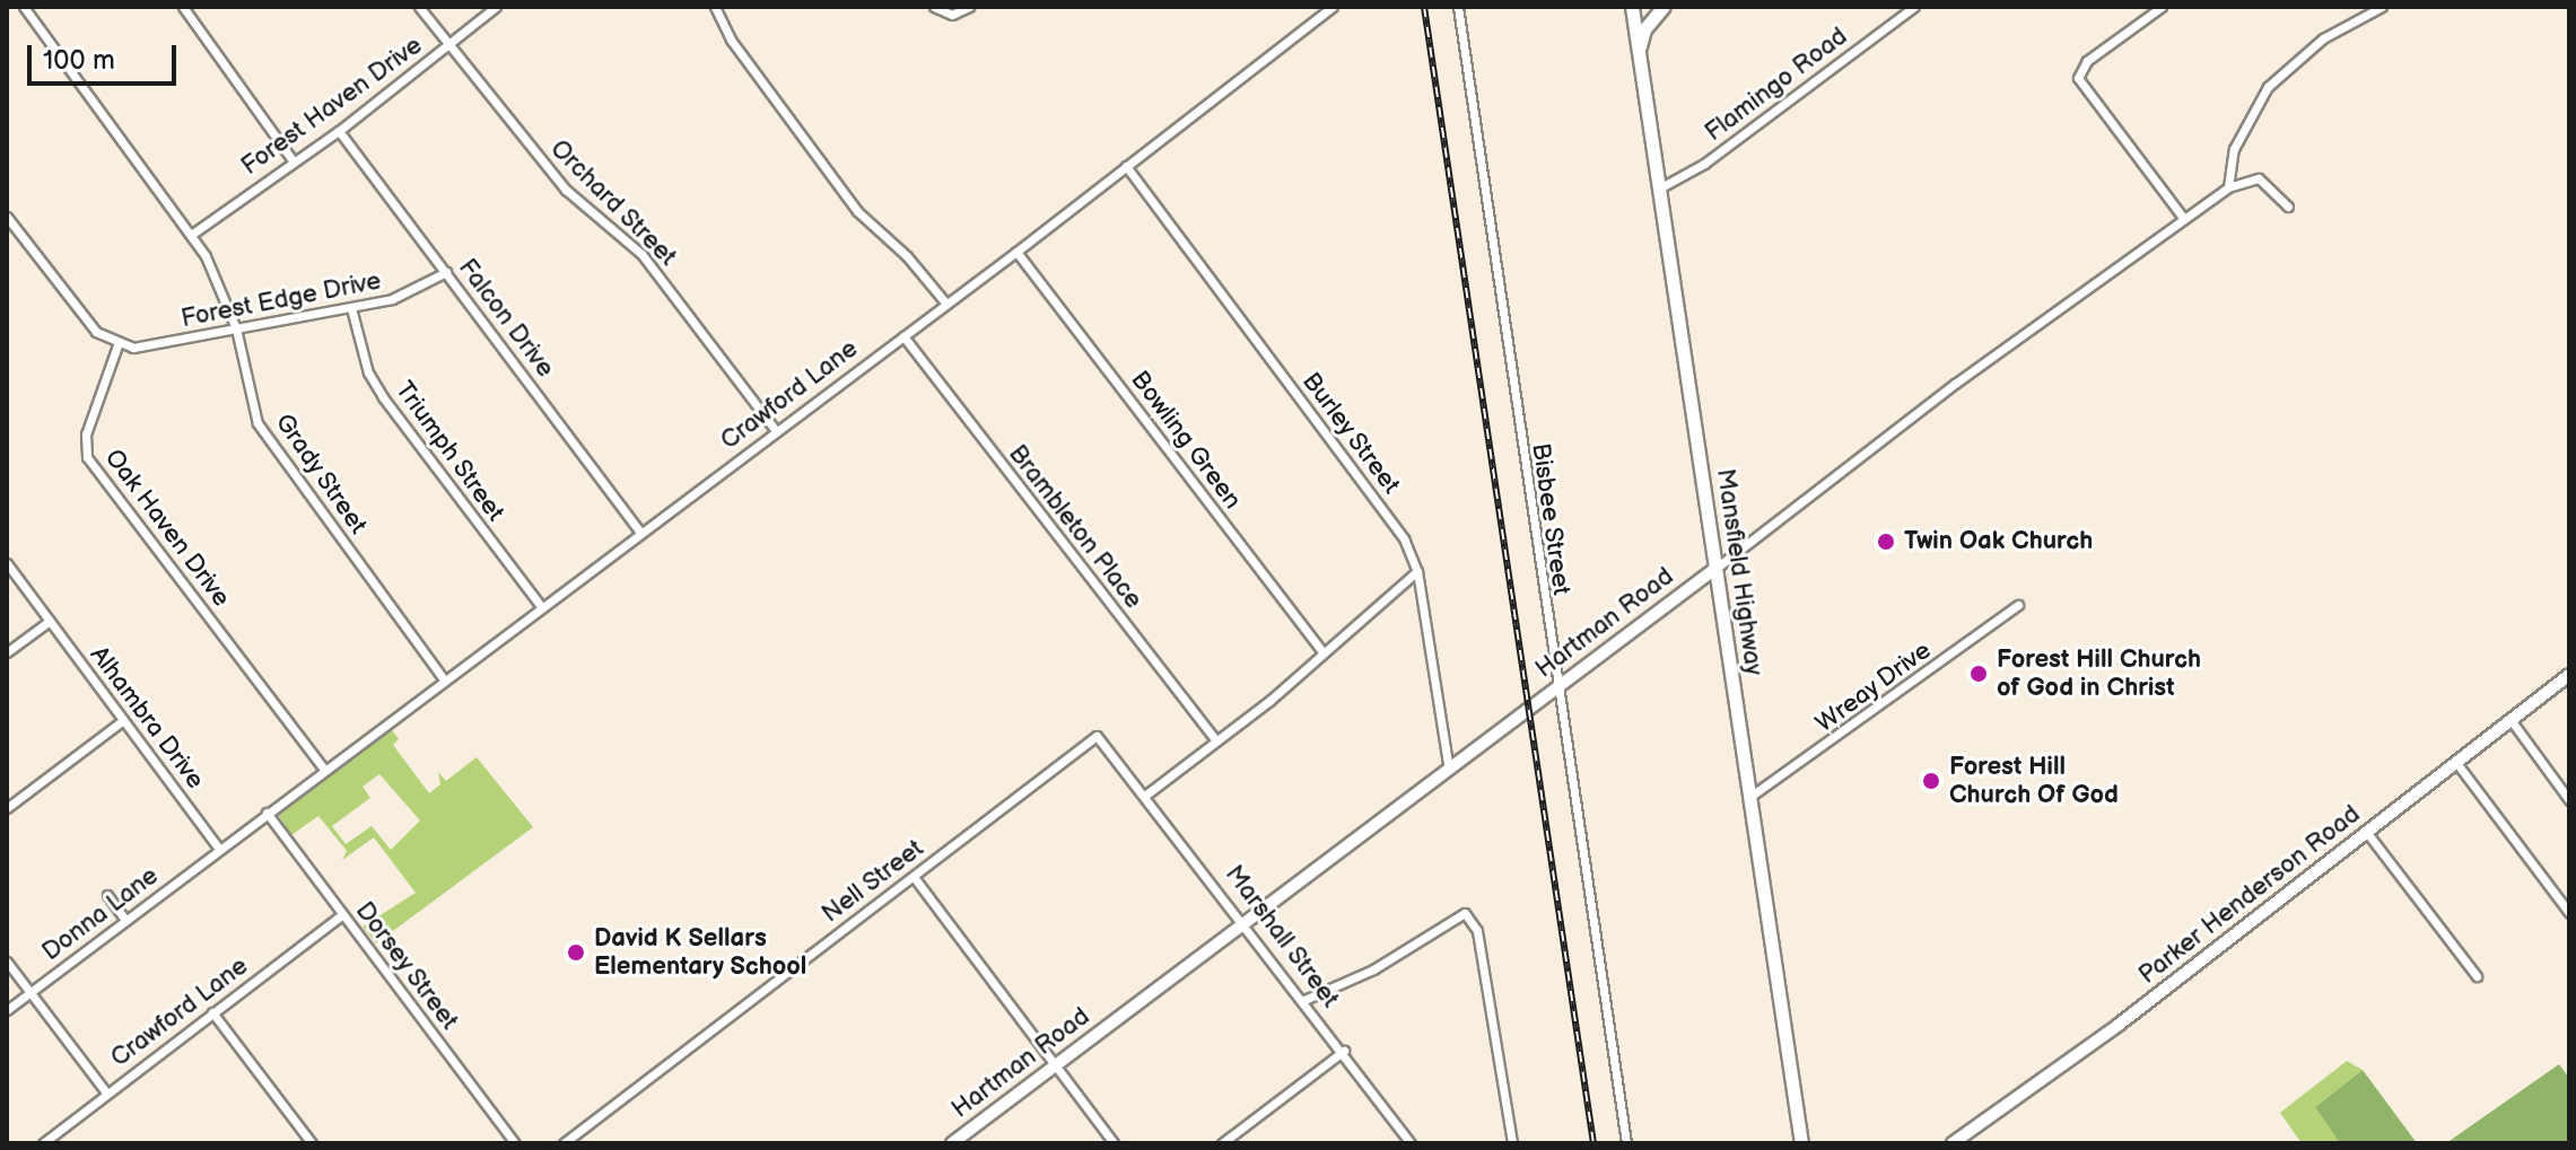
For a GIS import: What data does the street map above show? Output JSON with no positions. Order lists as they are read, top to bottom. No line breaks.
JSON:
{"streets":{"main road":["Mansfield Highway"],"street":["Flamingo Road","Forest Haven Drive","Orchard Street","Forest Edge Drive","Falcon Drive","Crawford Lane","Burley Street","Bowling Green","Triumph Street","Grady Street","Bisbee Street","Brambleton Place","Oak Haven Drive","Hartman Road","Wreay Drive","Alhambra Drive","Nell Street","Parker Henderson Road","Donna Lane","Marshall Street","Dorsey Street"]},"crossings":[["Flamingo Road","Mansfield Highway"],["Forest Haven Drive","Orchard Street"],["Forest Haven Drive","Falcon Drive"],["Forest Haven Drive","Grady Street"],["Orchard Street","Crawford Lane"],["Forest Edge Drive","Falcon Drive"],["Forest Edge Drive","Triumph Street"],["Forest Edge Drive","Grady Street"],["Forest Edge Drive","Oak Haven Drive"],["Falcon Drive","Crawford Lane"],["Crawford Lane","Burley Street"],["Crawford Lane","Bowling Green"],["Crawford Lane","Triumph Street"],["Crawford Lane","Grady Street"],["Crawford Lane","Brambleton Place"],["Crawford Lane","Oak Haven Drive"],["Crawford Lane","Dorsey Street"],["Burley Street","Hartman Road"],["Bisbee Street","Hartman Road"],["Mansfield Highway","Hartman Road"],["Mansfield Highway","Wreay Drive"],["Hartman Road","Marshall Street"],["Alhambra Drive","Donna Lane"],["Nell Street","Marshall Street"]],"places":["Twin Oak Church","Forest Hill Church of God in Christ","Forest Hill Church Of God","David K Sellars Elementary School"],"scale_bar":"100 m"}
